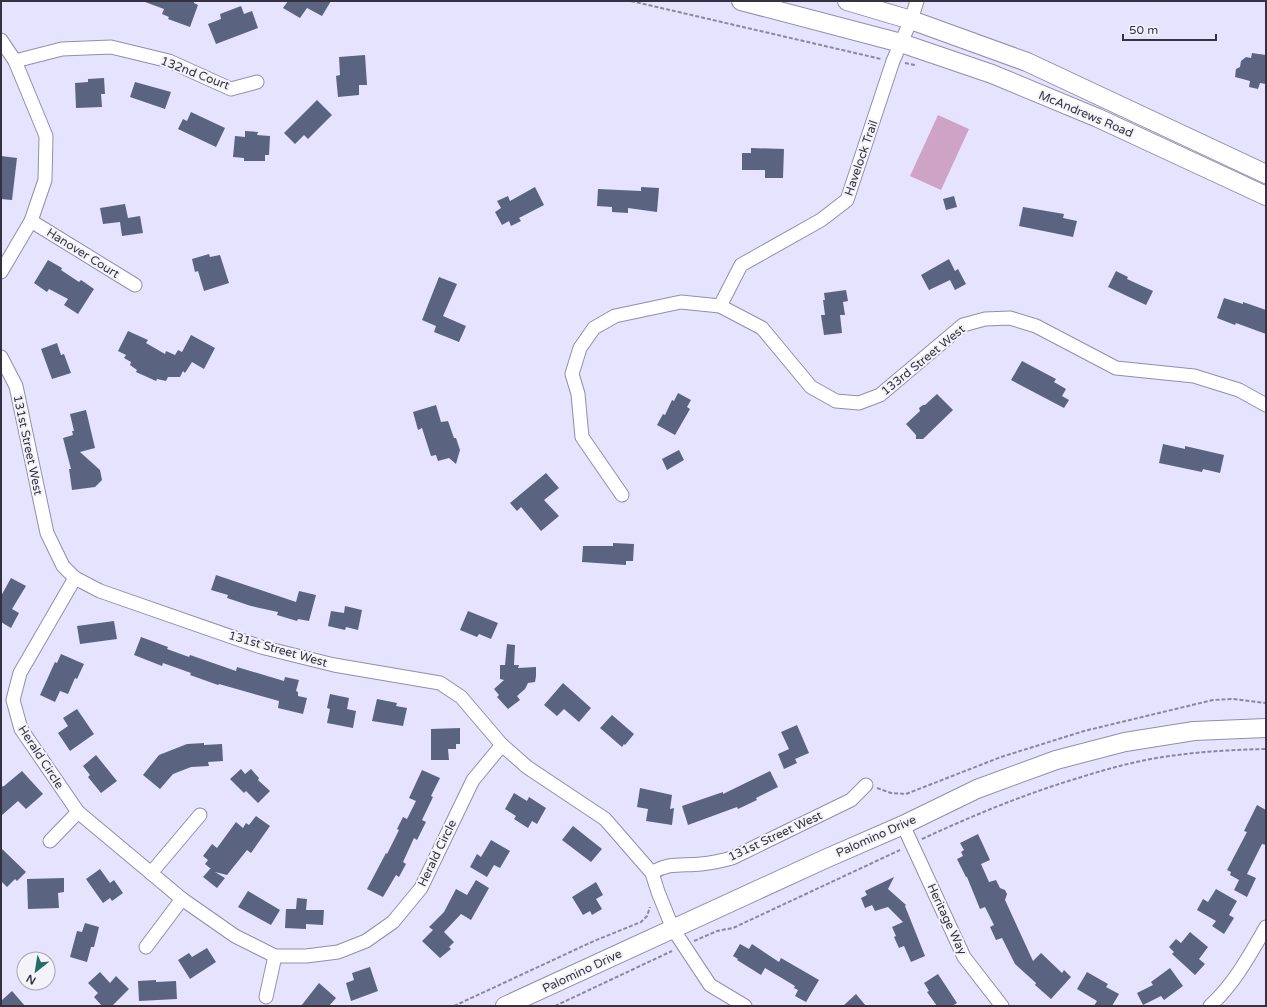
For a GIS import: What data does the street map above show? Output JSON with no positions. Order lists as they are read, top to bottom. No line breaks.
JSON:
{"streets":{"main road":["McAndrews Road","Palomino Drive"],"street":["132nd Court","Havelock Trail","Hanover Court","133rd Street West","131st Street West","Herald Circle","Heritage Way"]},"crossings":[["McAndrews Road","Havelock Trail"],["Havelock Trail","133rd Street West"],["131st Street West","Herald Circle"],["131st Street West","Palomino Drive"],["Palomino Drive","Heritage Way"]],"scale_bar":"50 m","north":"bottom left"}
